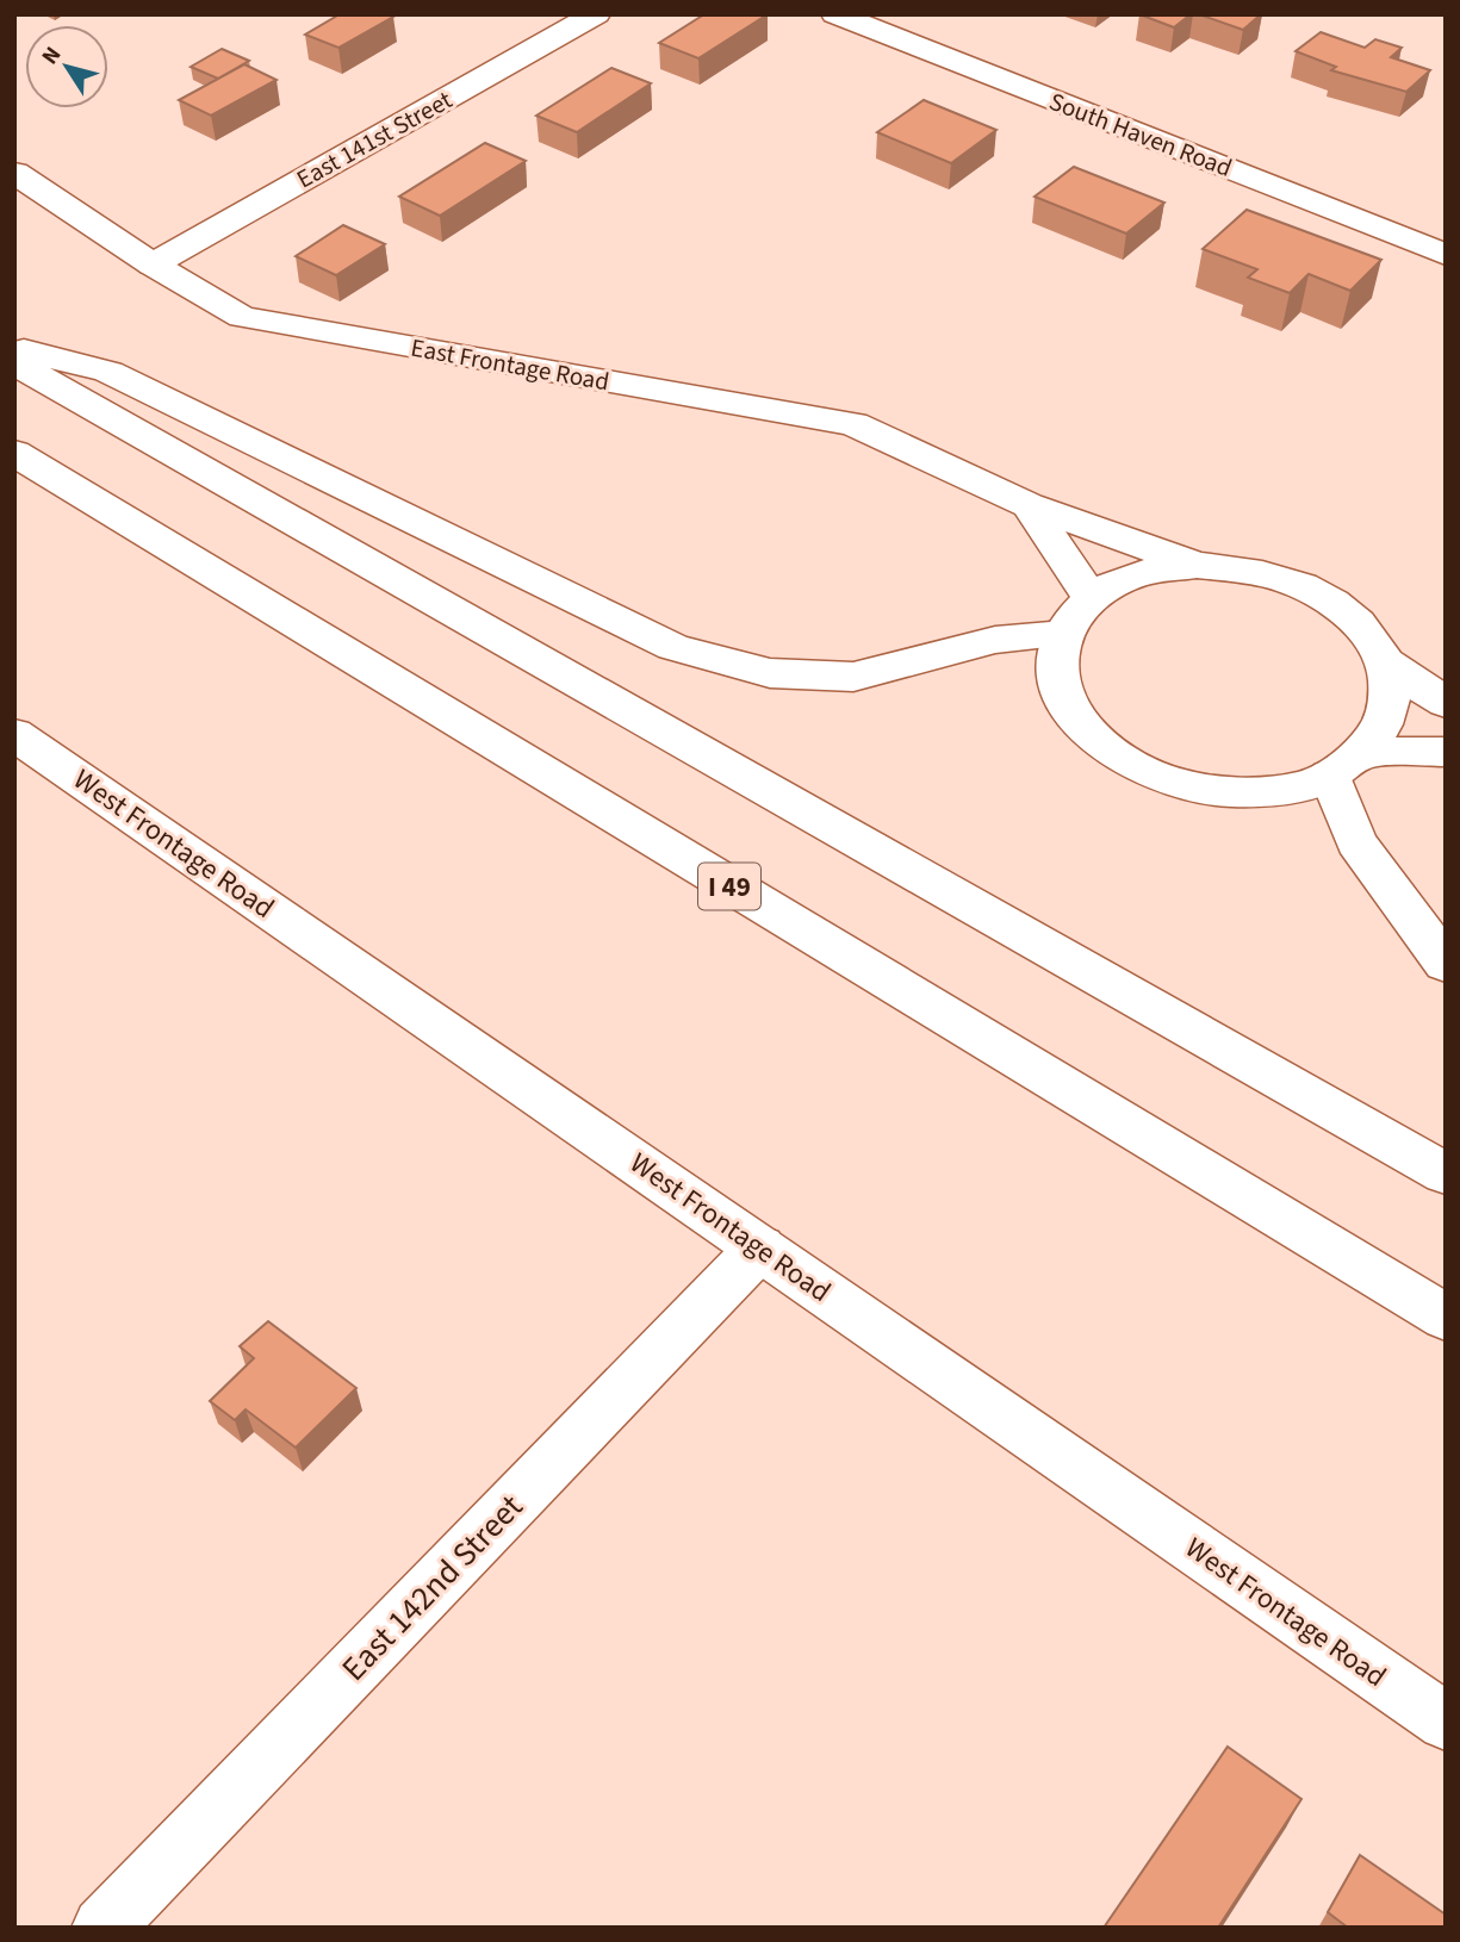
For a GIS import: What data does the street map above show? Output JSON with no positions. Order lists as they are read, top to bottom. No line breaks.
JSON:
{"streets":{"main road":["South Haven Road","East 141st Street","East Frontage Road","West Frontage Road","I 49","East 142nd Street"]},"crossings":[["East 141st Street","East Frontage Road"],["West Frontage Road","East 142nd Street"]],"north":"top left"}
